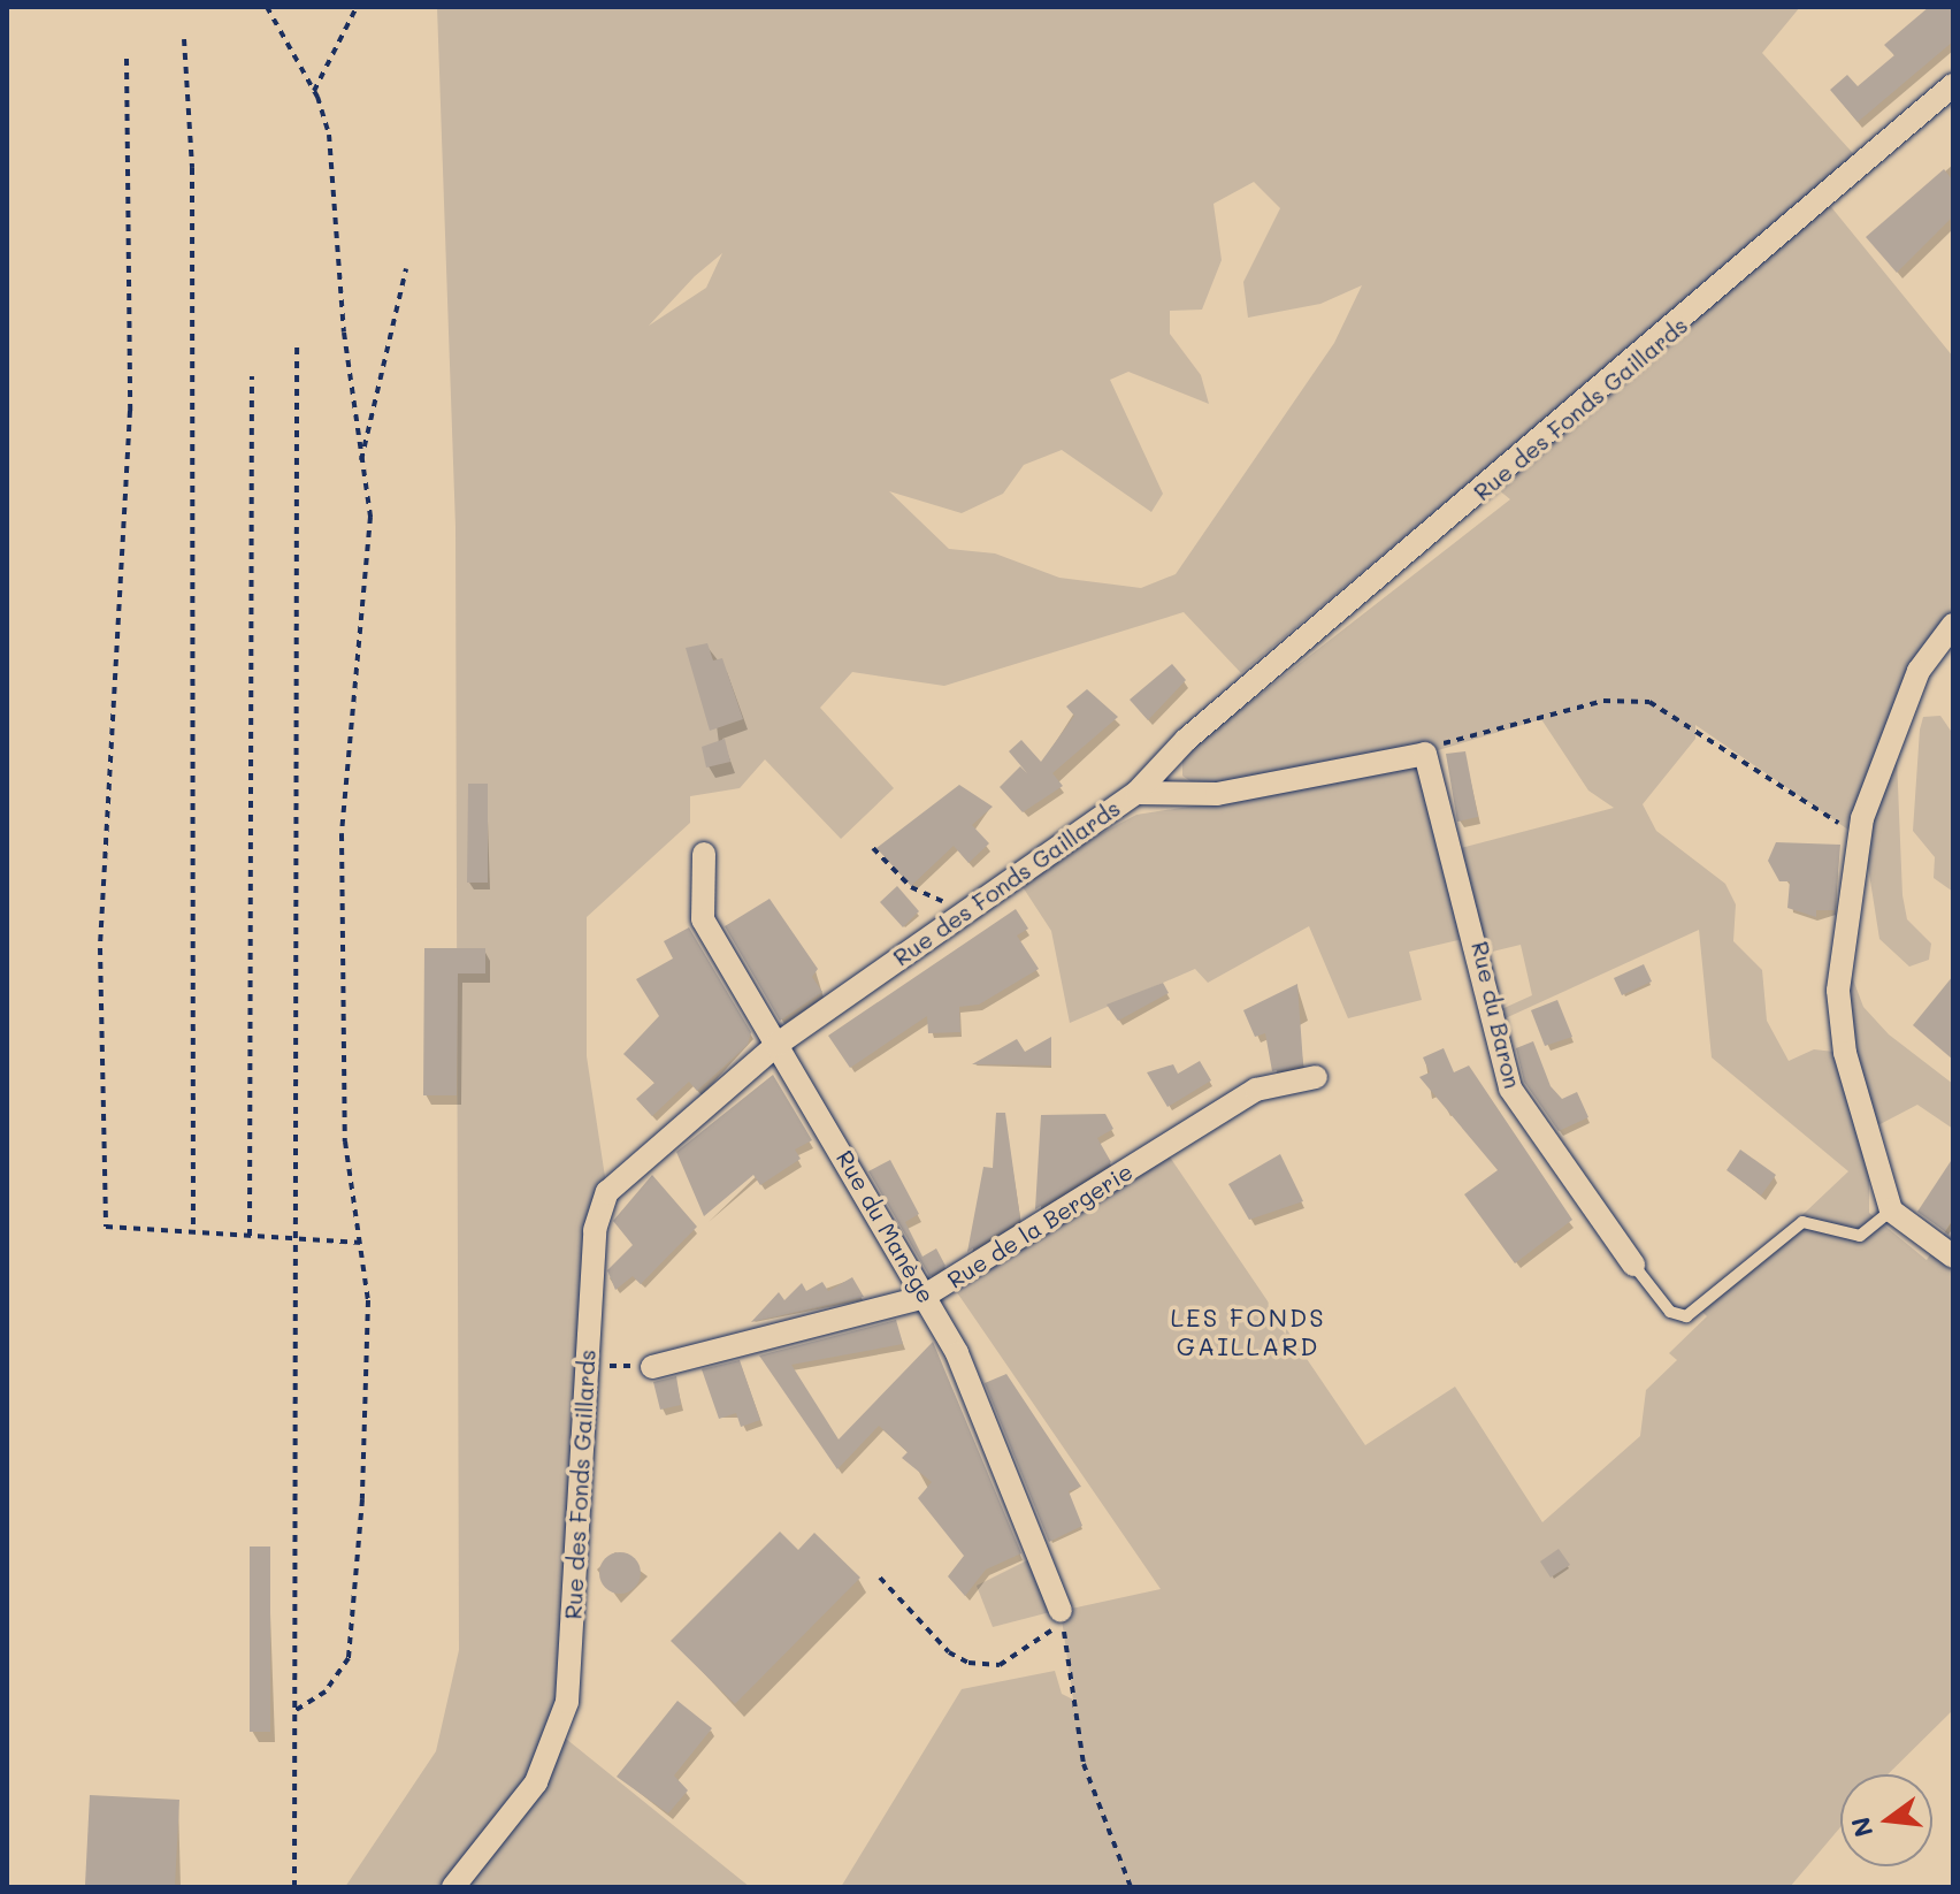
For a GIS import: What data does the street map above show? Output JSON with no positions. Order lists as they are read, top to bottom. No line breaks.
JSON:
{"streets":{"street":["Rue des Fonds Gaillards","Rue du Baron","Rue de la Bergerie","Rue du Manège"]},"crossings":[["Rue des Fonds Gaillards","Rue du Manège"],["Rue de la Bergerie","Rue du Manège"]],"districts":["LES FONDS GAILLARD"],"north":"left"}
